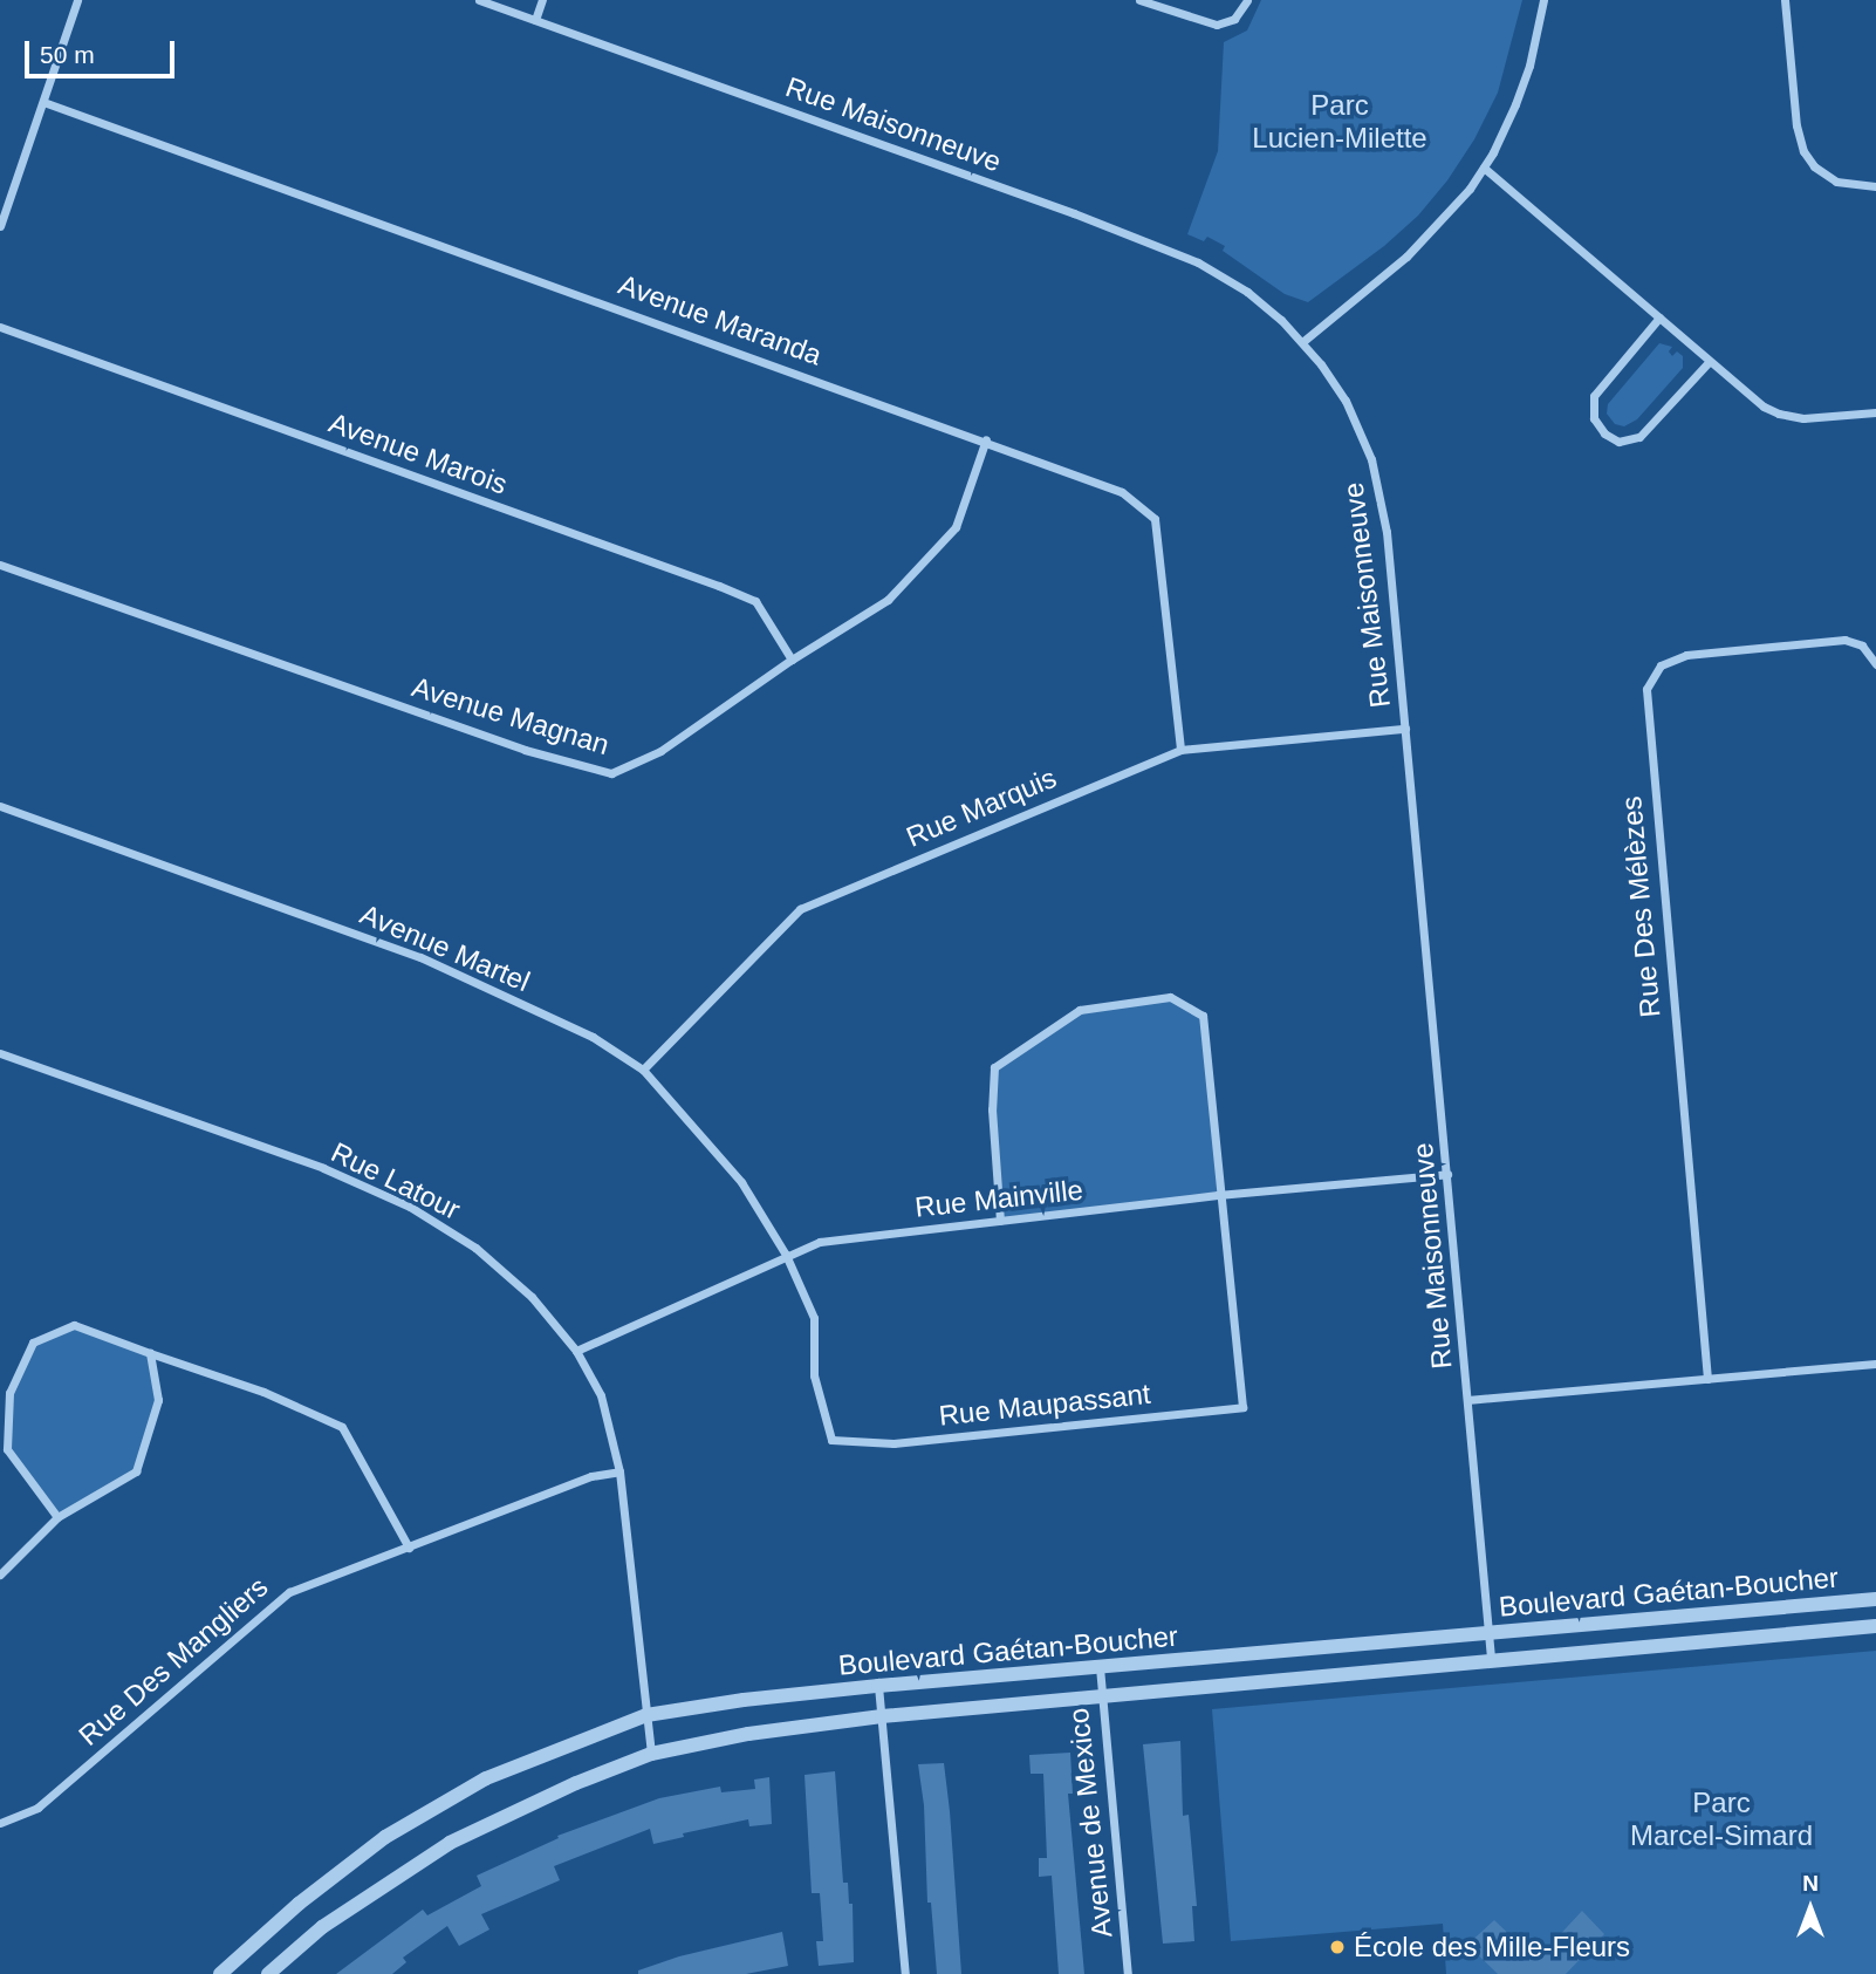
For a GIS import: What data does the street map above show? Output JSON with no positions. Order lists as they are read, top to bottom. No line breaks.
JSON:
{"streets":{"street":["Rue Maisonneuve","Avenue Maranda","Avenue Marois","Avenue Magnan","Rue Marquis","Rue Des Mélèzes","Avenue Martel","Rue Latour","Rue Mainville","Rue Maupassant","Boulevard Gaétan-Boucher","Rue Des Mangliers","Avenue de Mexico"]},"crossings":[["Rue Maisonneuve","Rue Marquis"],["Rue Maisonneuve","Rue Mainville"],["Rue Maisonneuve","Boulevard Gaétan-Boucher"],["Avenue Maranda","Avenue Magnan"],["Avenue Maranda","Rue Marquis"],["Avenue Marois","Avenue Magnan"],["Rue Marquis","Avenue Martel"],["Avenue Martel","Rue Mainville"],["Avenue Martel","Rue Maupassant"],["Rue Latour","Rue Mainville"],["Rue Latour","Boulevard Gaétan-Boucher"],["Rue Latour","Rue Des Mangliers"],["Rue Mainville","Rue Maupassant"],["Boulevard Gaétan-Boucher","Avenue de Mexico"]],"parks":["Parc Lucien-Milette","Parc Marcel-Simard"],"places":["École des Mille-Fleurs"],"scale_bar":"50 m","north":"top"}
